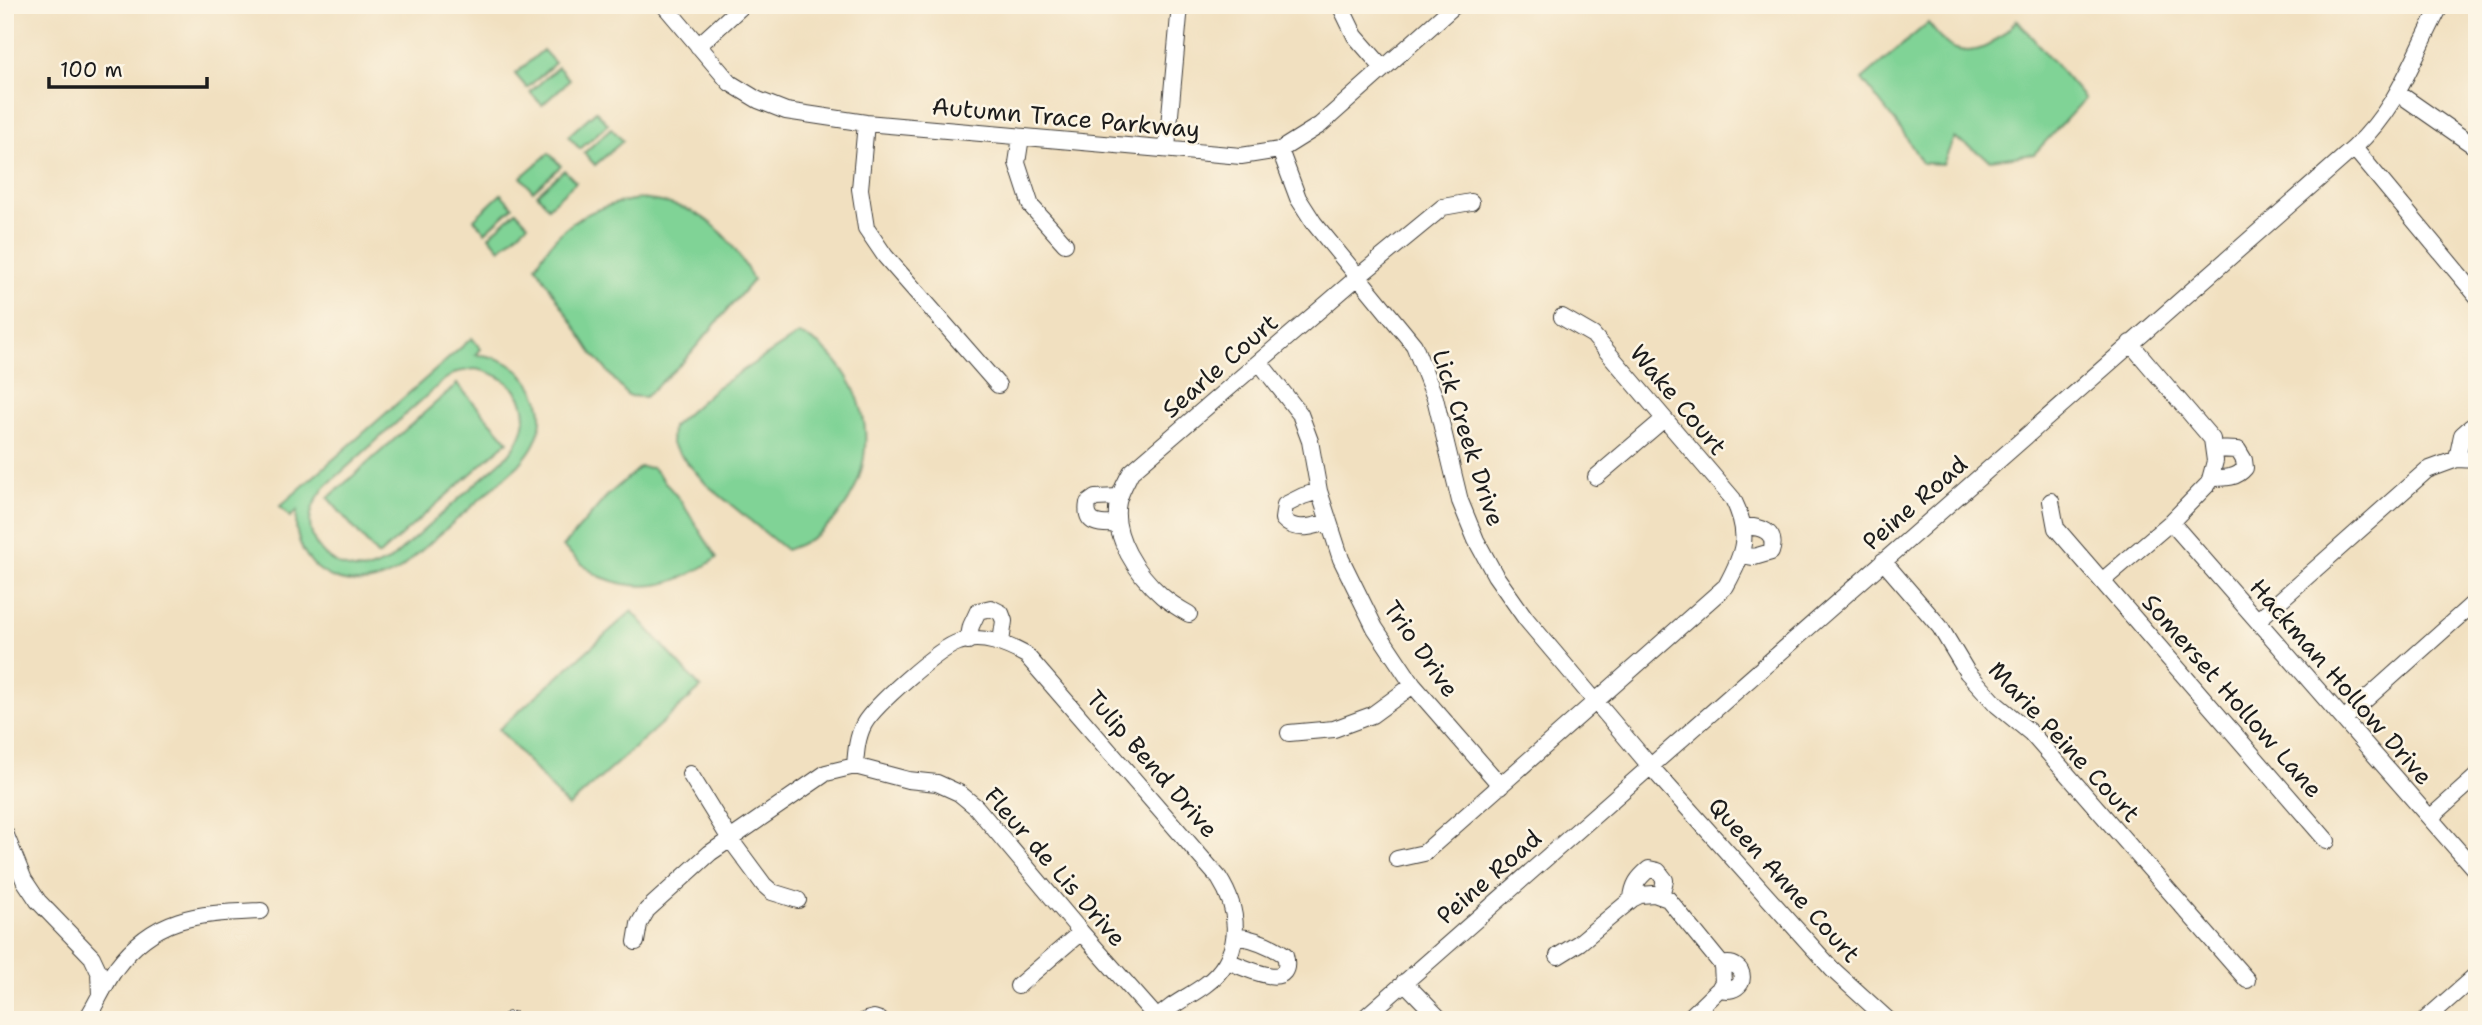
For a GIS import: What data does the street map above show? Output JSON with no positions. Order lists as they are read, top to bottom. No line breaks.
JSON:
{"streets":{"street":["Autumn Trace Parkway","Searle Court","Wake Court","Lick Creek Drive","Peine Road","Trio Drive","Hackman Hollow Drive","Somerset Hollow Lane","Marie Peine Court","Tulip Bend Drive","Fleur de Lis Drive","Queen Anne Court"]},"crossings":[["Autumn Trace Parkway","Lick Creek Drive"],["Searle Court","Lick Creek Drive"],["Searle Court","Trio Drive"],["Wake Court","Lick Creek Drive"],["Wake Court","Trio Drive"],["Lick Creek Drive","Peine Road"],["Lick Creek Drive","Queen Anne Court"],["Peine Road","Marie Peine Court"],["Peine Road","Queen Anne Court"],["Tulip Bend Drive","Fleur de Lis Drive"]],"scale_bar":"100 m"}
